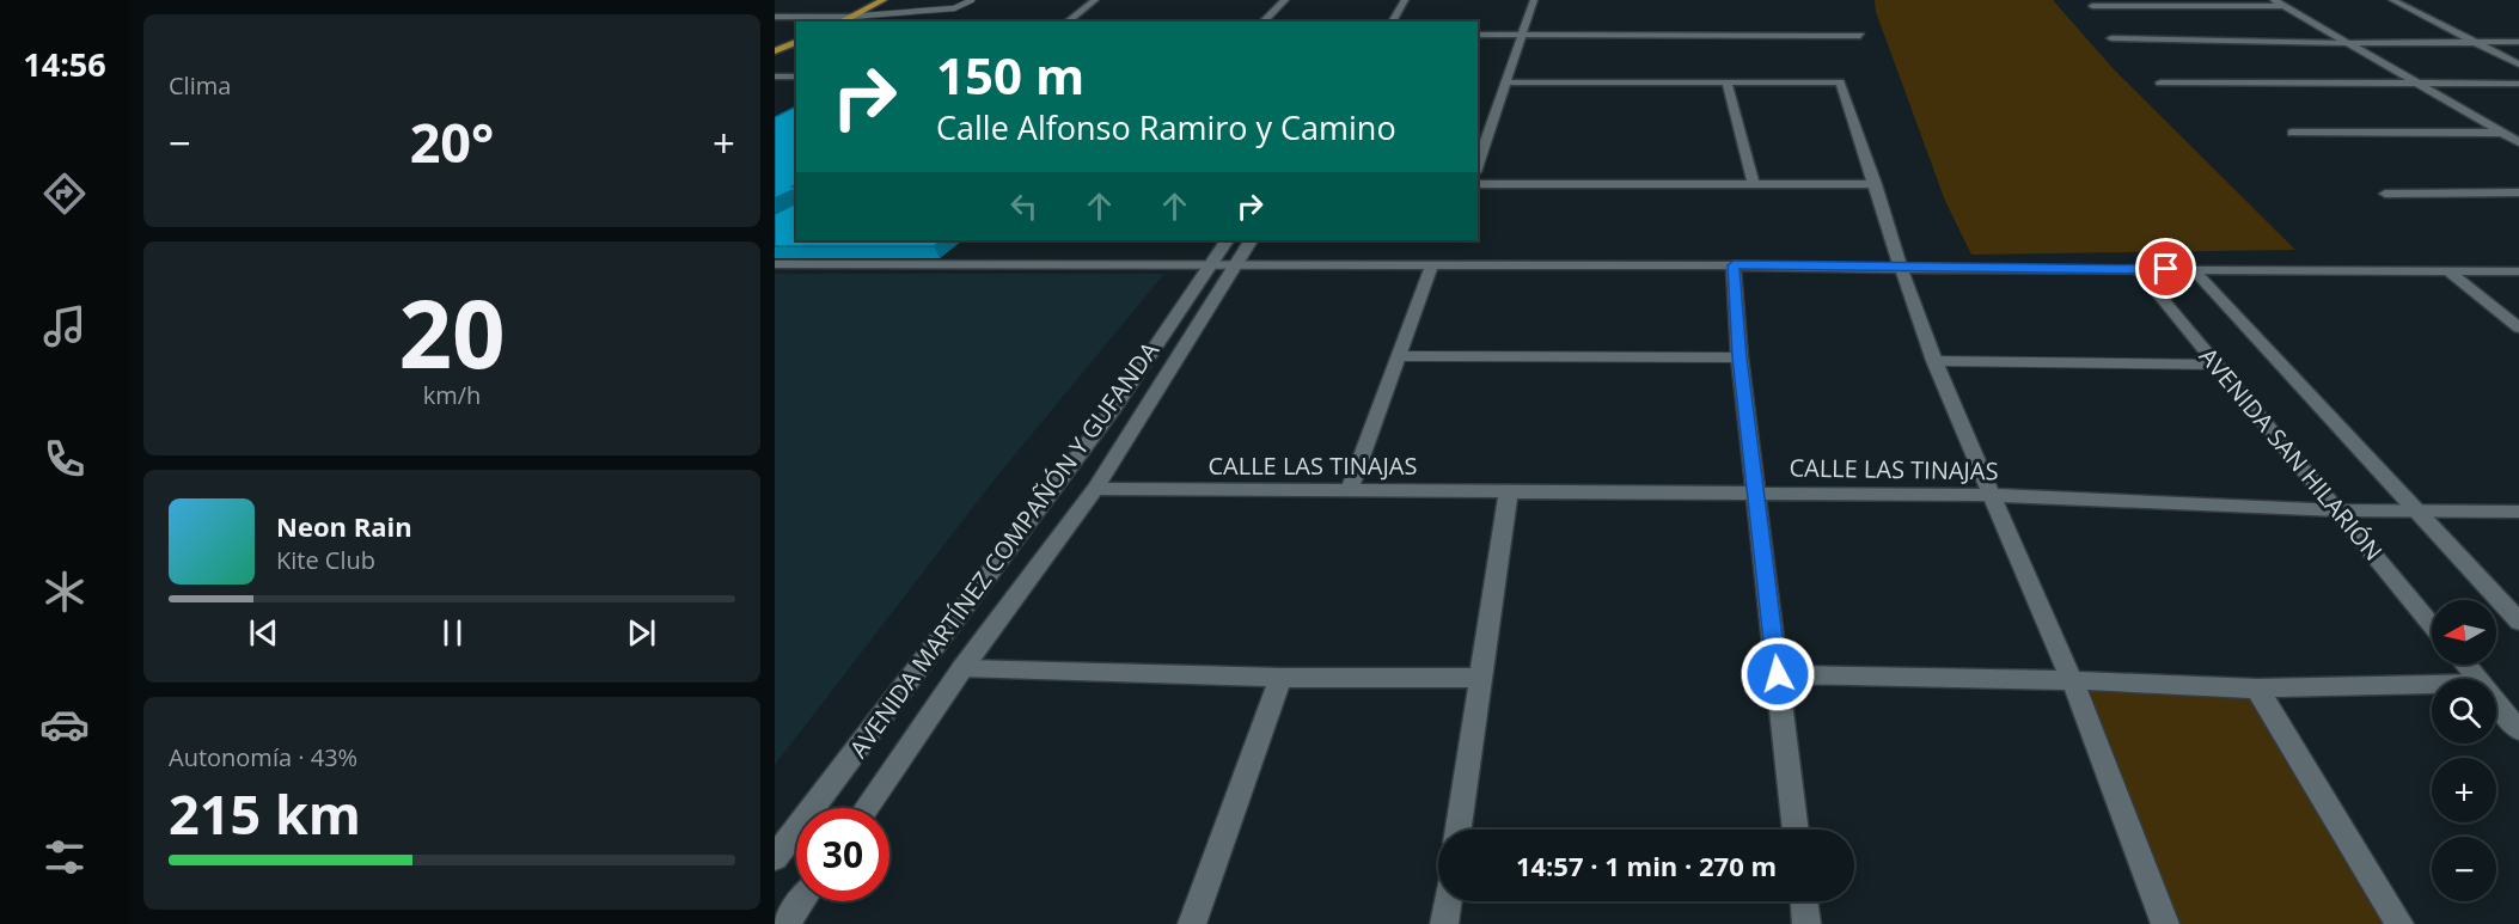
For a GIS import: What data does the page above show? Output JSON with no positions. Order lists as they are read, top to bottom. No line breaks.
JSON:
{"streets":{"street":["AVENIDA SAN HILARIÓN","CALLE LAS TINAJAS","AVENIDA MARTÍNEZ COMPAÑÓN Y GUFANDA"]},"crossings":[["AVENIDA SAN HILARIÓN","CALLE LAS TINAJAS"],["CALLE LAS TINAJAS","AVENIDA MARTÍNEZ COMPAÑÓN Y GUFANDA"]],"north":"left","page":{"tabs":"14:56","tile":["Clima",["20","km/h"],["Autonomía · 43%","215 km"]],"turn":["150 m","Calle Alfonso Ramiro y Camino"],"heat":["−","20°","+"],"song":["Neon Rain","Kite Club"],"map_buttons":["+","−"],"limit":"30","trip":"14:57 · 1 min · 270 m"}}
